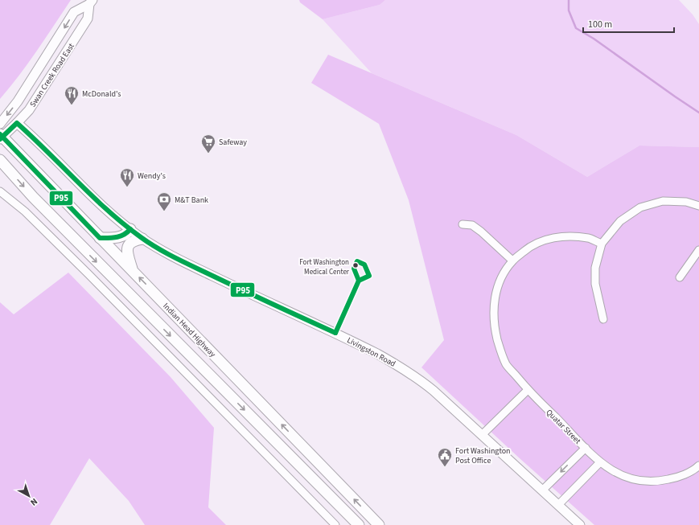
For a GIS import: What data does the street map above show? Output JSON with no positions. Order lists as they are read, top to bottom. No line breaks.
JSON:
{"streets":{"highway":["Indian Head Highway"],"main road":["Swan Creek Road East","Livingston Road"],"street":["Quatar Street"]},"crossings":[["Swan Creek Road East","Indian Head Highway"],["Swan Creek Road East","Livingston Road"]],"places":{"restaurant":["McDonald's","Wendy's"],"supermarket":["Safeway"],"bank":["M&T Bank"],"other":["Fort Washington Medical Center"],"public building":["Fort Washington Post Office"]},"lines":["transit line P95"],"scale_bar":"100 m","north":"bottom right"}
